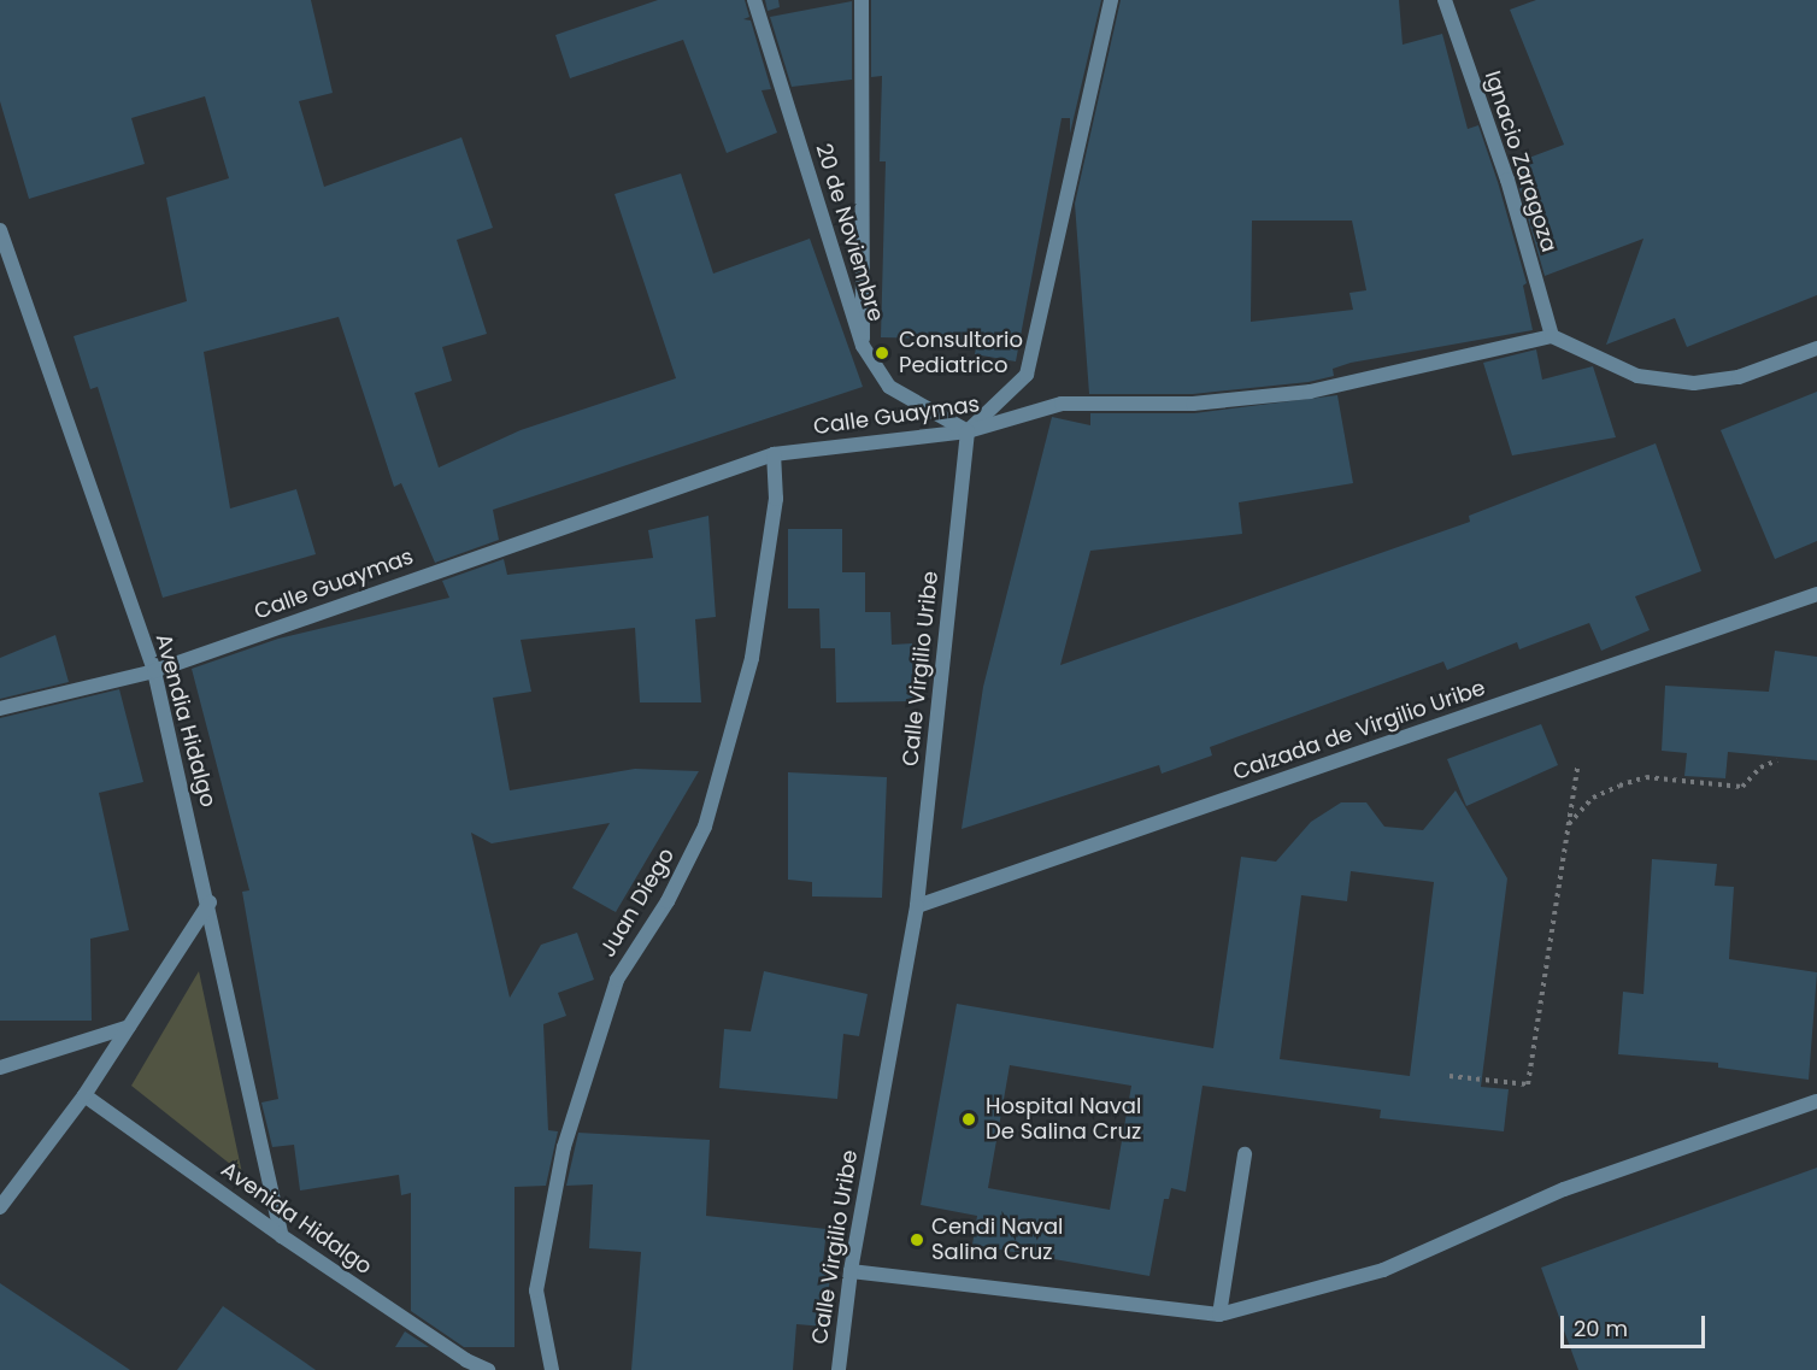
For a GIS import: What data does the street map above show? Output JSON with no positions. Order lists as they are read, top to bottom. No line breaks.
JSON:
{"streets":{"street":["Ignacio Zaragoza","20 de Noviembre","Calle Guaymas","Calle Virgilio Uribe","Avendia Hidalgo","Calzada de Virgilio Uribe","Juan Diego","Avenida Hidalgo"]},"crossings":[["Ignacio Zaragoza","Calle Guaymas"],["20 de Noviembre","Calle Guaymas"],["20 de Noviembre","Calle Virgilio Uribe"],["Calle Guaymas","Calle Virgilio Uribe"],["Calle Guaymas","Avendia Hidalgo"],["Calle Guaymas","Juan Diego"],["Calle Virgilio Uribe","Calzada de Virgilio Uribe"],["Avendia Hidalgo","Avenida Hidalgo"]],"places":["Consultorio Pediatrico","Hospital Naval De Salina Cruz","Cendi Naval Salina Cruz"],"scale_bar":"20 m"}
